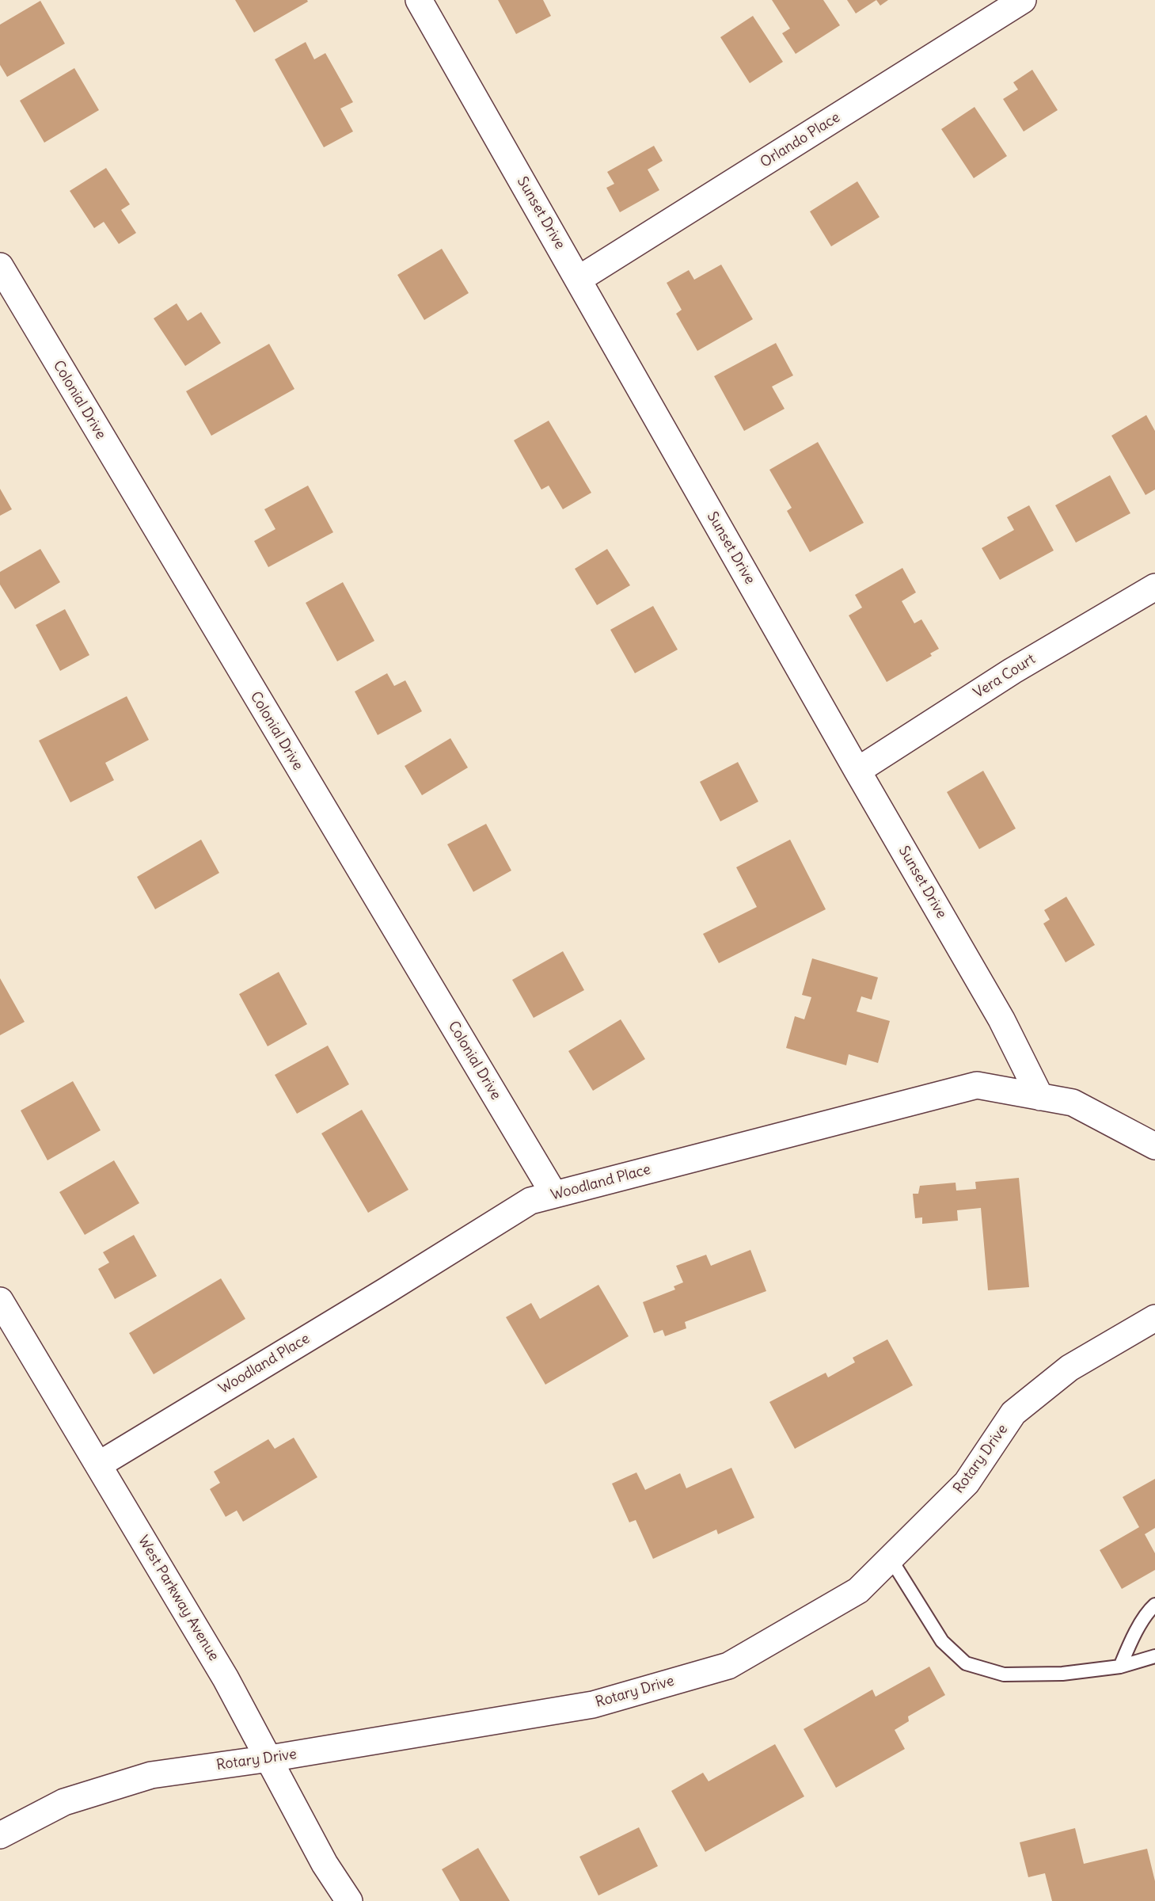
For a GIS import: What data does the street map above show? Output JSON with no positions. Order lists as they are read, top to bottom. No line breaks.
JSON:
{"streets":{"street":["Orlando Place","Sunset Drive","Colonial Drive","Vera Court","Woodland Place","Rotary Drive","West Parkway Avenue"]},"crossings":[["Orlando Place","Sunset Drive"],["Sunset Drive","Vera Court"],["Sunset Drive","Woodland Place"],["Colonial Drive","Woodland Place"],["Woodland Place","West Parkway Avenue"],["Rotary Drive","West Parkway Avenue"]]}
